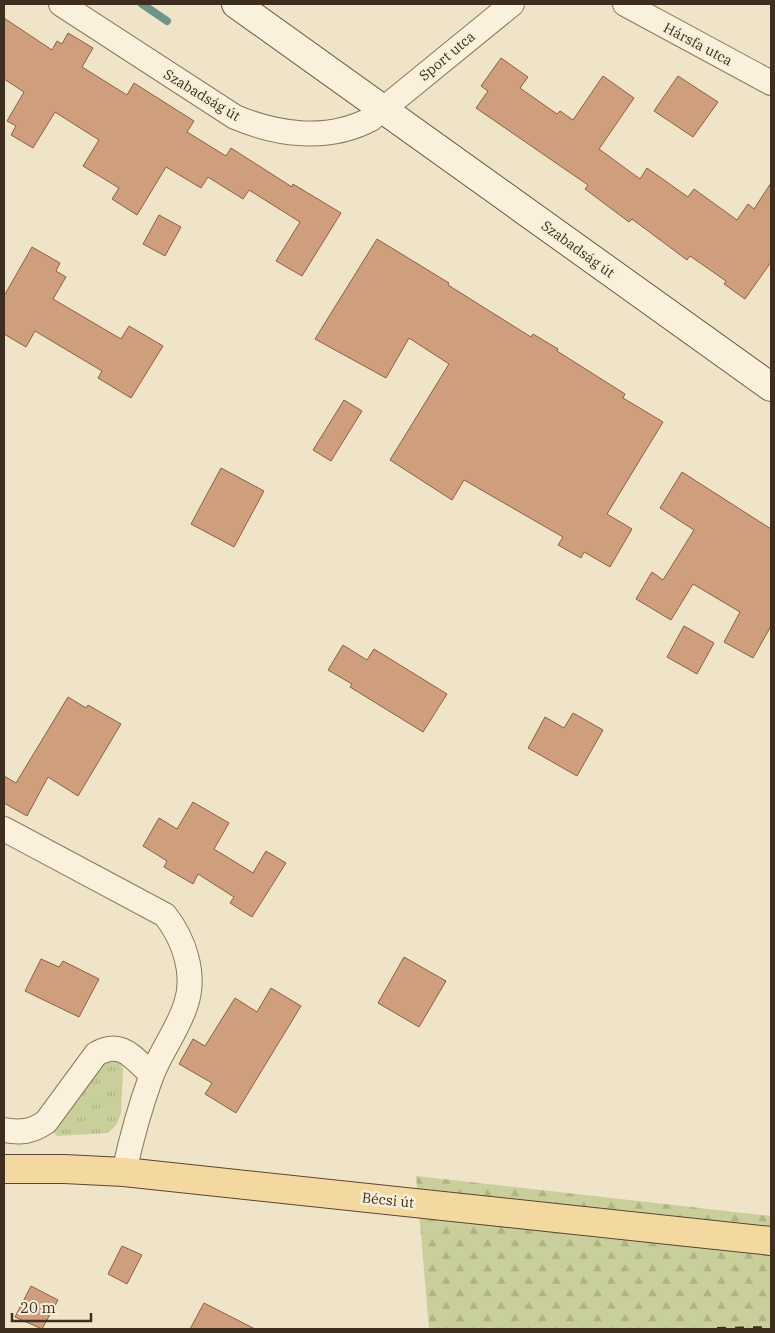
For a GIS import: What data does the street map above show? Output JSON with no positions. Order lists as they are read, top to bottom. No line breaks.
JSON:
{"streets":{"main road":["Szabadság út","Bécsi út"],"street":["Hársfa utca","Sport utca"]},"crossings":[["Sport utca","Szabadság út"]],"scale_bar":"20 m"}
